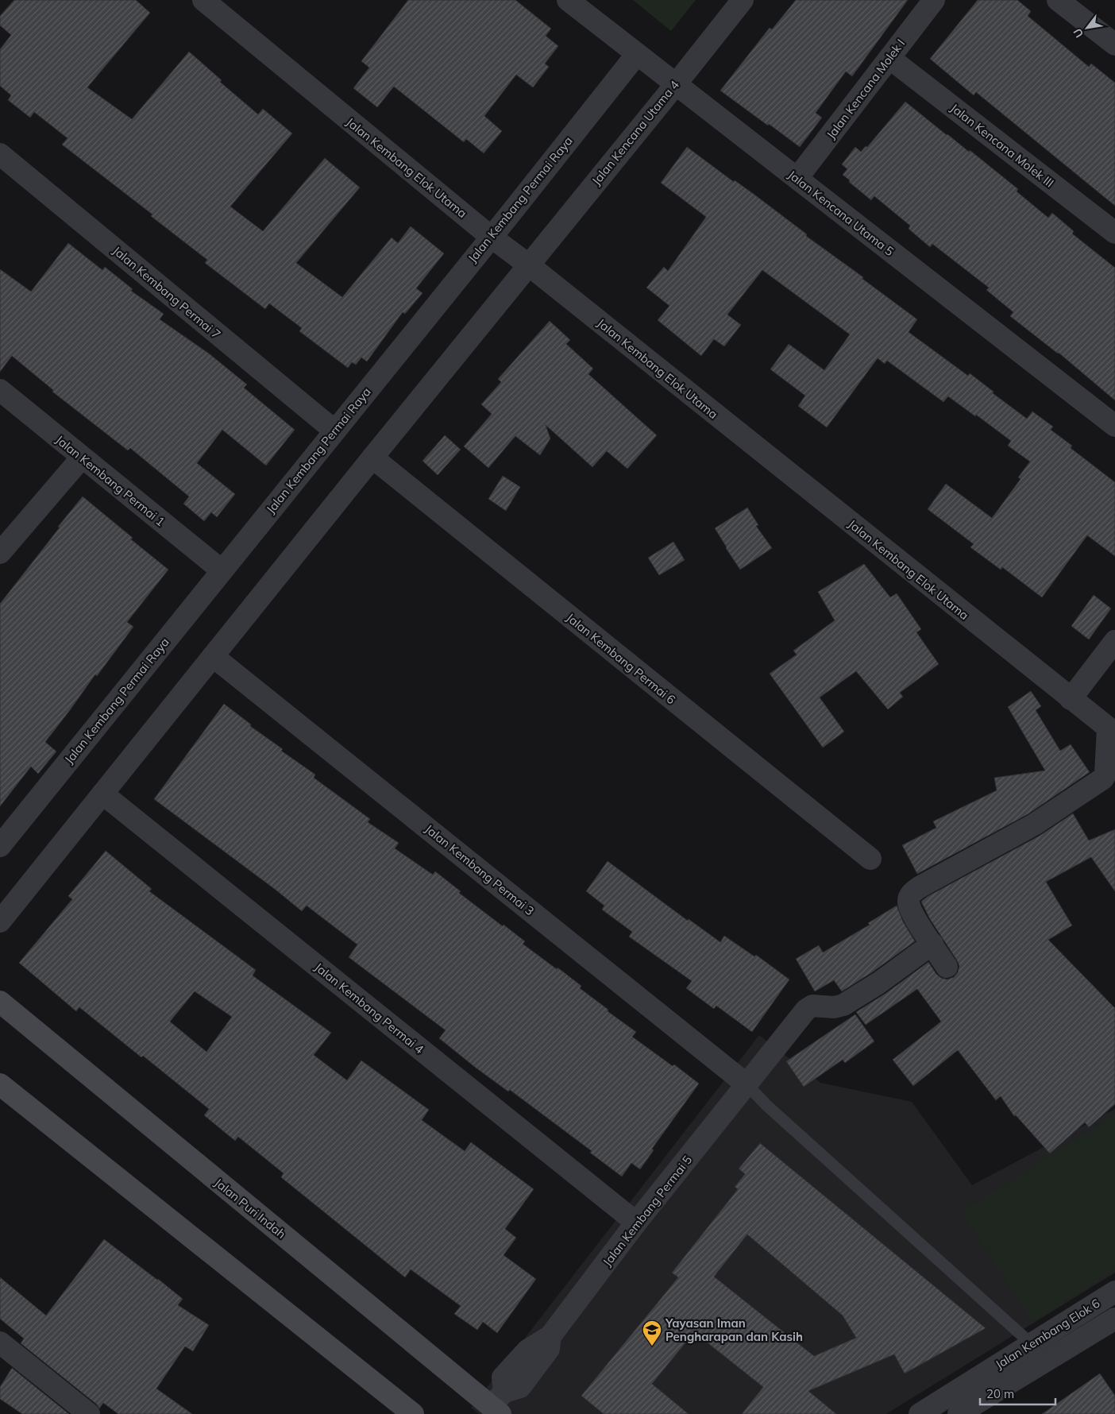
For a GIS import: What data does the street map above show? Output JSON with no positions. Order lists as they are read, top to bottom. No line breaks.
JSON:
{"streets":{"main road":["Jalan Puri Indah"],"street":["Jalan Kencana Molek I","Jalan Kencana Utama 4","Jalan Kencana Molek III","Jalan Kembang Elok Utama","Jalan Kembang Permai Raya","Jalan Kencana Utama 5","Jalan Kembang Permai 7","Jalan Kembang Permai 1","Jalan Kembang Permai 6","Jalan Kembang Permai 3","Jalan Kembang Permai 4","Jalan Kembang Permai 5","Jalan Kembang Elok 6"]},"crossings":[["Jalan Kencana Molek I","Jalan Kencana Molek III"],["Jalan Kencana Molek I","Jalan Kencana Utama 5"],["Jalan Kencana Utama 4","Jalan Kembang Elok Utama"],["Jalan Kencana Utama 4","Jalan Kencana Utama 5"],["Jalan Kembang Elok Utama","Jalan Kembang Permai Raya"],["Jalan Kembang Permai Raya","Jalan Kencana Utama 5"],["Jalan Kembang Permai Raya","Jalan Kembang Permai 7"],["Jalan Kembang Permai Raya","Jalan Kembang Permai 1"],["Jalan Kembang Permai 3","Jalan Kembang Permai 5"],["Jalan Kembang Permai 4","Jalan Kembang Permai 5"],["Jalan Puri Indah","Jalan Kembang Permai 5"]],"places":{"school or university":["Yayasan Iman Pengharapan dan Kasih"]},"scale_bar":"20 m","north":"bottom left"}
